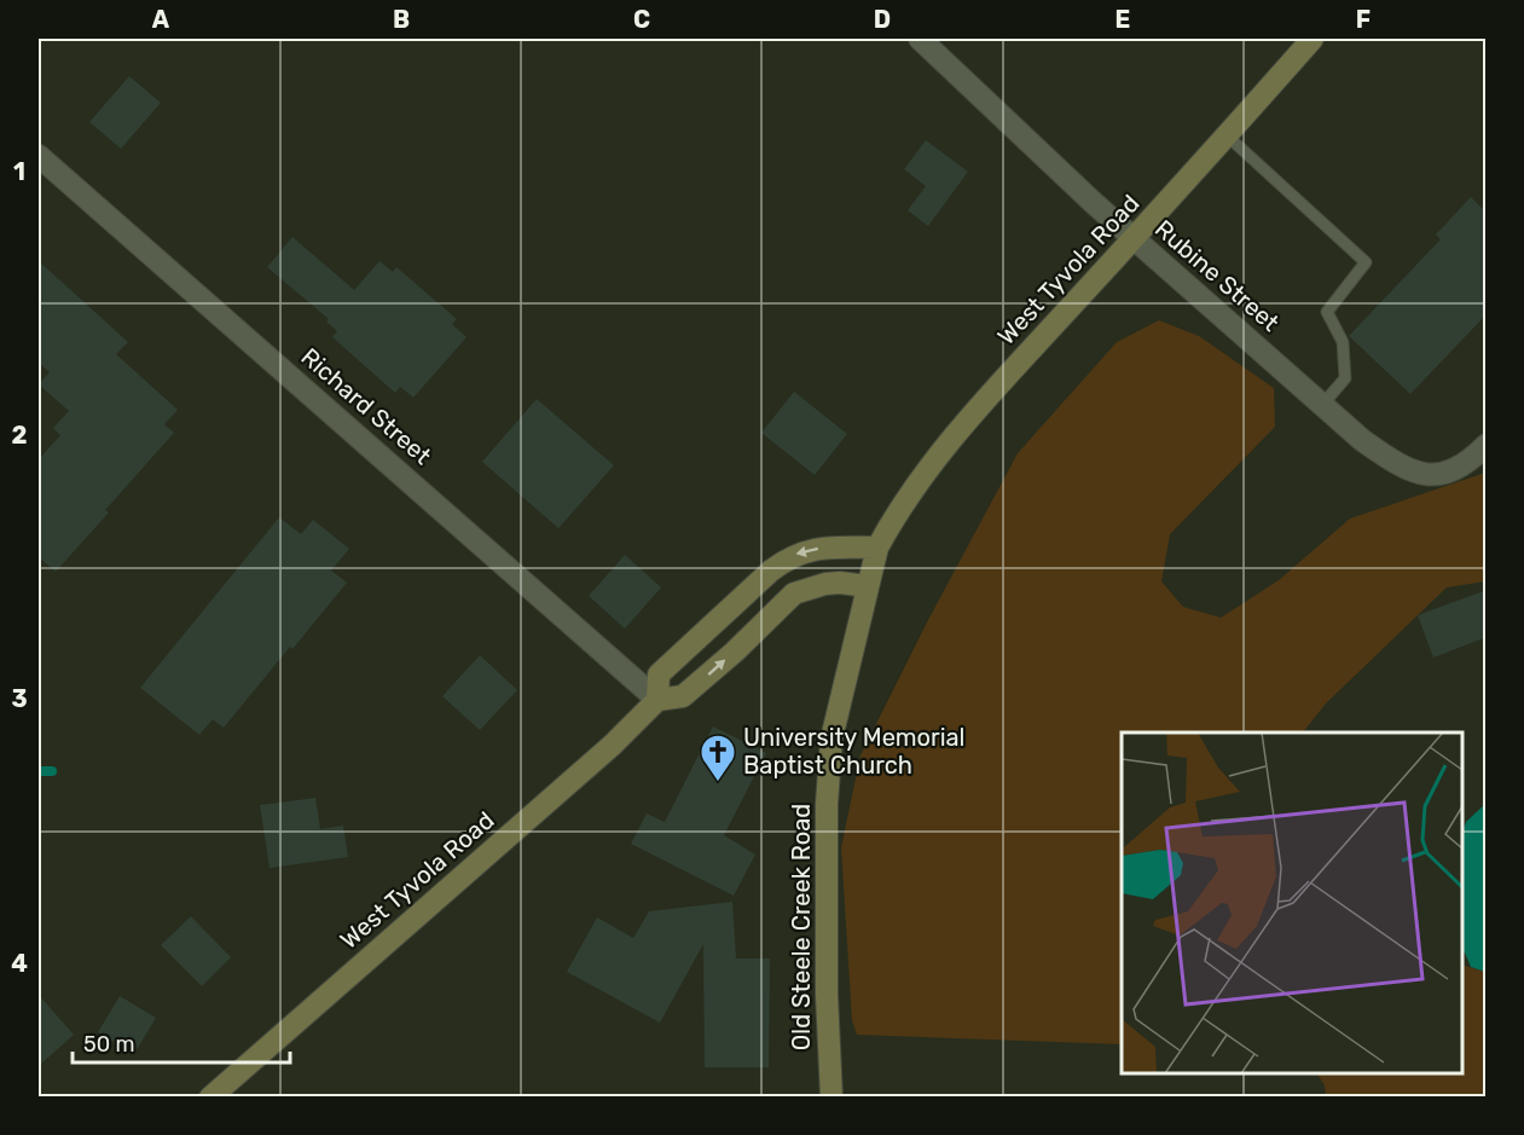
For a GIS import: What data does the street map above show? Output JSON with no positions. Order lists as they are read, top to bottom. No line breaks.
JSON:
{"streets":{"main road":["West Tyvola Road","Old Steele Creek Road"],"street":["Rubine Street","Richard Street"]},"crossings":[["West Tyvola Road","Rubine Street"],["West Tyvola Road","Richard Street"],["West Tyvola Road","Old Steele Creek Road"]],"places":{"church":["University Memorial Baptist Church"]},"scale_bar":"50 m","grid":{"columns":["A","B","C","D","E","F"],"rows":["1","2","3","4"]}}
